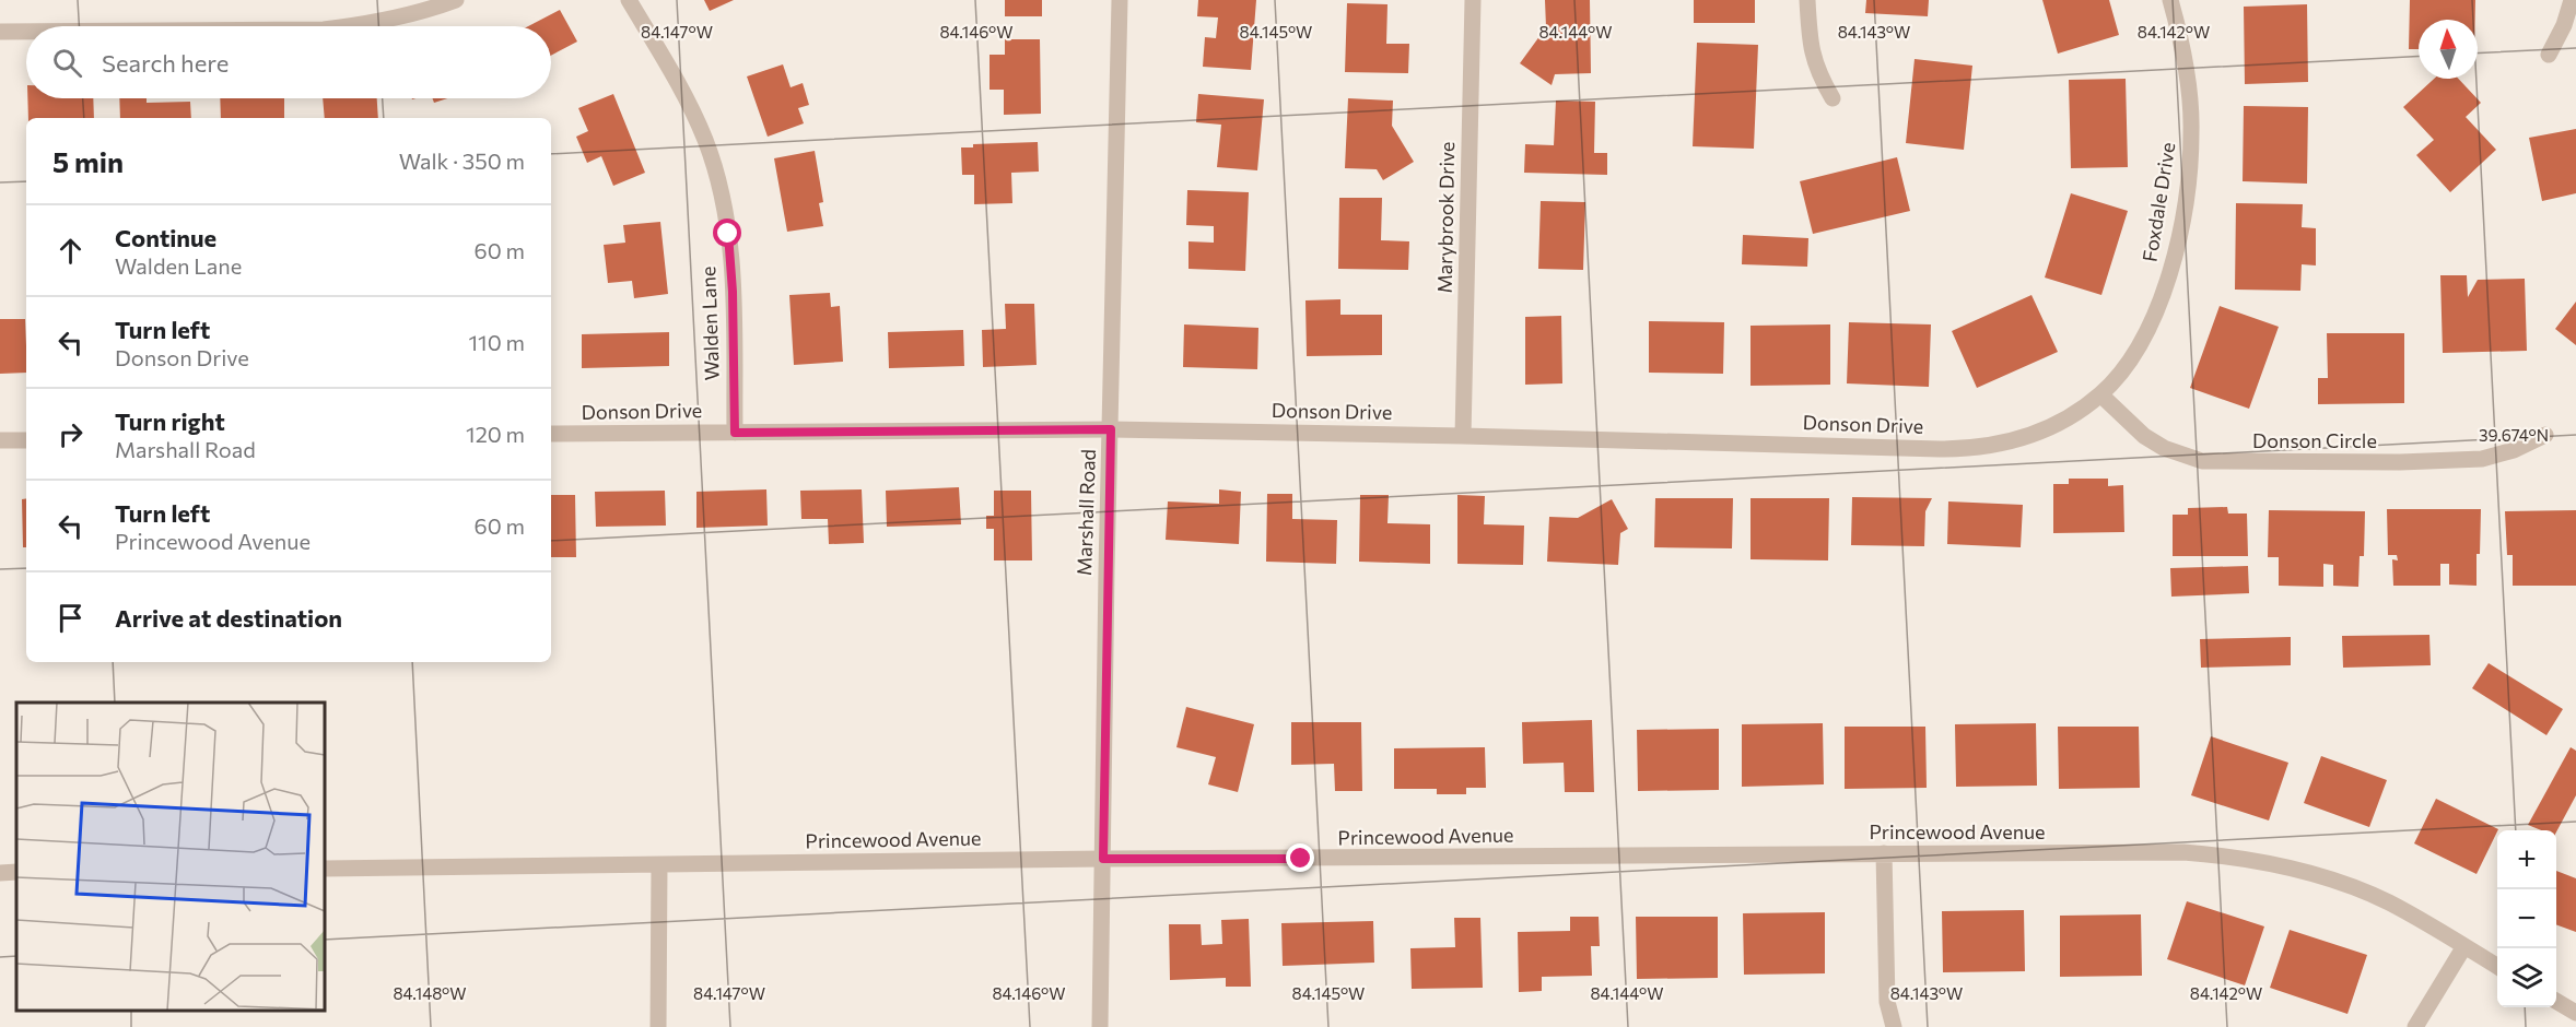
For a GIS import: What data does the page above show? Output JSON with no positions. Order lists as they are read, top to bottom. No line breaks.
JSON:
{"streets":{"street":["Foxdale Drive","Marybrook Drive","Walden Lane","Donson Drive","Donson Circle","Marshall Road","Princewood Avenue"]},"crossings":[["Foxdale Drive","Donson Drive"],["Foxdale Drive","Donson Circle"],["Marybrook Drive","Donson Drive"],["Walden Lane","Donson Drive"],["Donson Drive","Donson Circle"],["Donson Drive","Marshall Road"],["Marshall Road","Princewood Avenue"]],"north":"top","page":{"search":"Search here","heading":["5 min","Walk · 350 m"],"list":[["Continue","Walden Lane","60 m"],["Turn left","Donson Drive","110 m"],["Turn right","Marshall Road","120 m"],["Turn left","Princewood Avenue","60 m"],"Arrive at destination"],"map_buttons":["+","−"]},"coordinates":["84.147°W","84.146°W","84.145°W","84.144°W","84.143°W","84.142°W","39.674°N","84.148°W"]}
